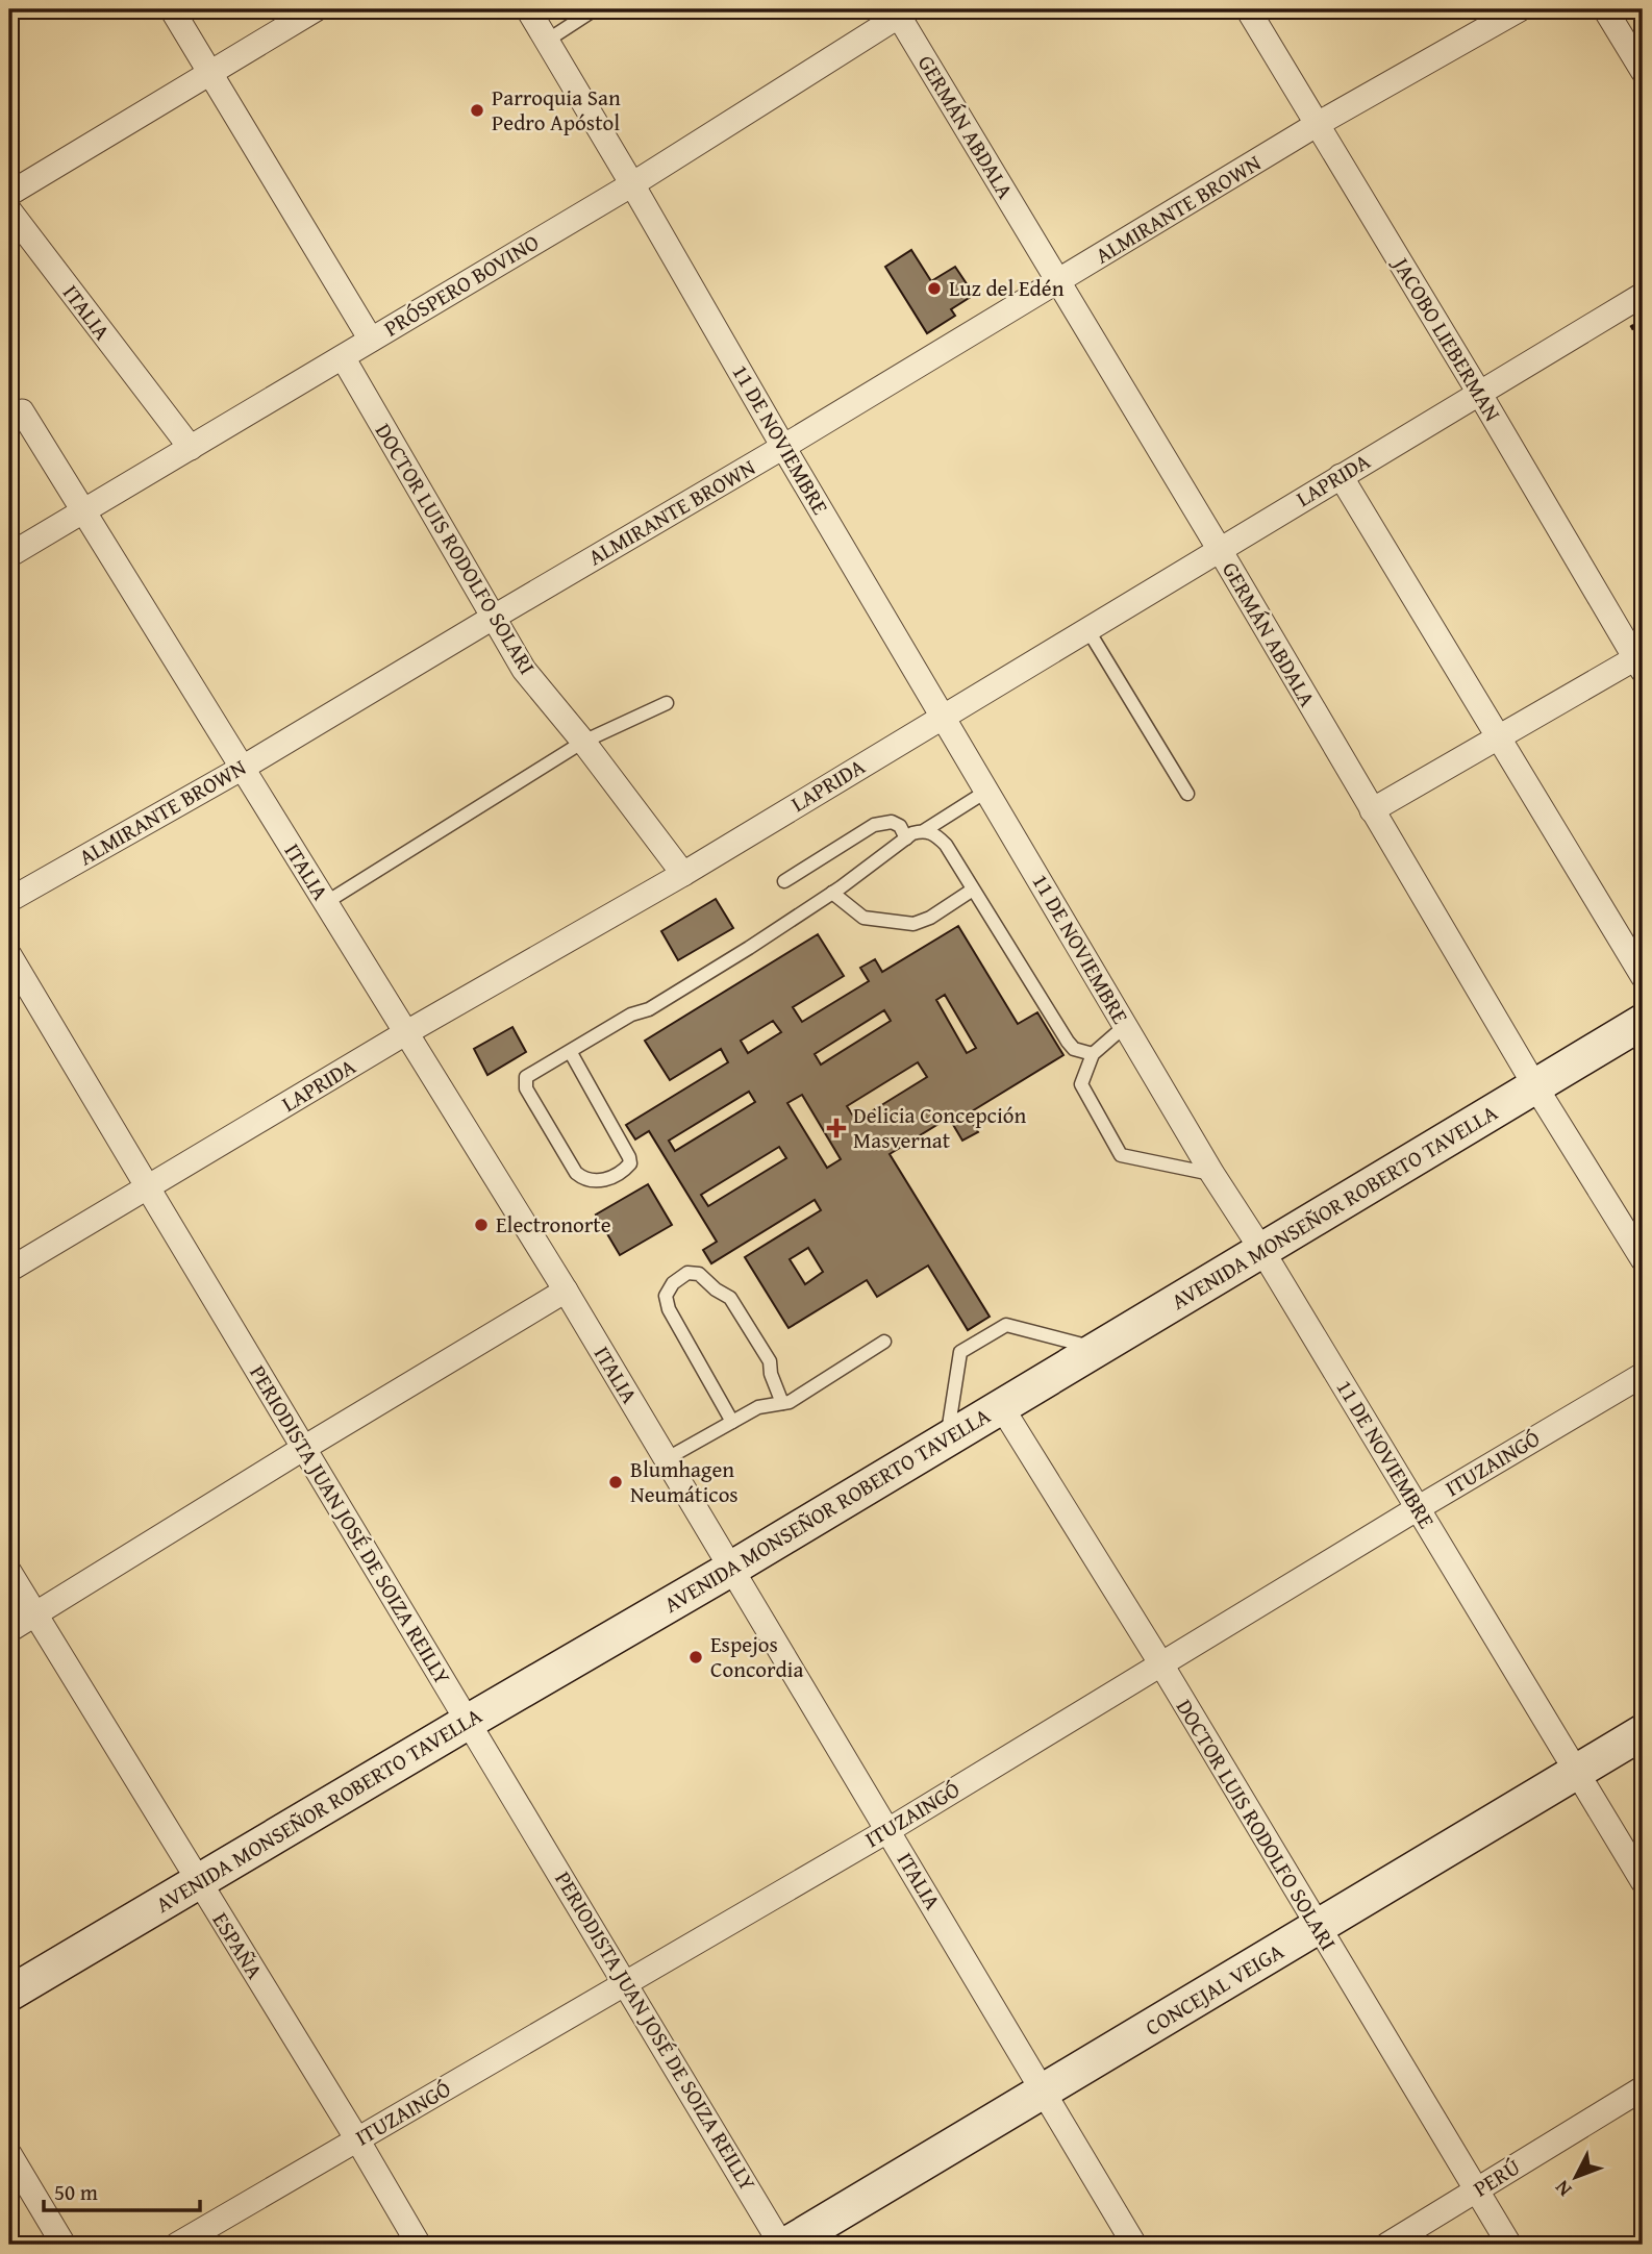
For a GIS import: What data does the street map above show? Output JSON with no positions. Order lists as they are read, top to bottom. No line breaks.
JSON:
{"streets":{"main road":["AVENIDA MONSEÑOR ROBERTO TAVELLA","CONCEJAL VEIGA"],"street":["GERMÁN ABDALA","ALMIRANTE BROWN","PRÓSPERO BOVINO","ITALIA","JACOBO LIEBERMAN","11 DE NOVIEMBRE","LAPRIDA","DOCTOR LUIS RODOLFO SOLARI","ITUZAINGÓ","PERIODISTA JUAN JOSÉ DE SOIZA REILLY","ESPAÑA","PERÚ"]},"crossings":[["GERMÁN ABDALA","ALMIRANTE BROWN"],["GERMÁN ABDALA","PRÓSPERO BOVINO"],["GERMÁN ABDALA","LAPRIDA"],["GERMÁN ABDALA","AVENIDA MONSEÑOR ROBERTO TAVELLA"],["ALMIRANTE BROWN","ITALIA"],["ALMIRANTE BROWN","JACOBO LIEBERMAN"],["ALMIRANTE BROWN","11 DE NOVIEMBRE"],["ALMIRANTE BROWN","DOCTOR LUIS RODOLFO SOLARI"],["PRÓSPERO BOVINO","ITALIA"],["PRÓSPERO BOVINO","11 DE NOVIEMBRE"],["PRÓSPERO BOVINO","DOCTOR LUIS RODOLFO SOLARI"],["ITALIA","LAPRIDA"],["ITALIA","AVENIDA MONSEÑOR ROBERTO TAVELLA"],["ITALIA","ITUZAINGÓ"],["ITALIA","CONCEJAL VEIGA"],["JACOBO LIEBERMAN","LAPRIDA"],["11 DE NOVIEMBRE","LAPRIDA"],["11 DE NOVIEMBRE","AVENIDA MONSEÑOR ROBERTO TAVELLA"],["11 DE NOVIEMBRE","ITUZAINGÓ"],["11 DE NOVIEMBRE","CONCEJAL VEIGA"],["LAPRIDA","DOCTOR LUIS RODOLFO SOLARI"],["LAPRIDA","PERIODISTA JUAN JOSÉ DE SOIZA REILLY"],["DOCTOR LUIS RODOLFO SOLARI","AVENIDA MONSEÑOR ROBERTO TAVELLA"],["DOCTOR LUIS RODOLFO SOLARI","ITUZAINGÓ"],["DOCTOR LUIS RODOLFO SOLARI","CONCEJAL VEIGA"],["DOCTOR LUIS RODOLFO SOLARI","PERÚ"],["AVENIDA MONSEÑOR ROBERTO TAVELLA","PERIODISTA JUAN JOSÉ DE SOIZA REILLY"],["AVENIDA MONSEÑOR ROBERTO TAVELLA","ESPAÑA"],["ITUZAINGÓ","PERIODISTA JUAN JOSÉ DE SOIZA REILLY"],["ITUZAINGÓ","ESPAÑA"],["PERIODISTA JUAN JOSÉ DE SOIZA REILLY","CONCEJAL VEIGA"]],"places":{"other":["Parroquia San Pedro Apóstol","Luz del Edén","Electronorte","Blumhagen Neumáticos","Espejos Concordia"],"health":["Delicia Concepción Masvernat"]},"scale_bar":"50 m","north":"bottom left"}
